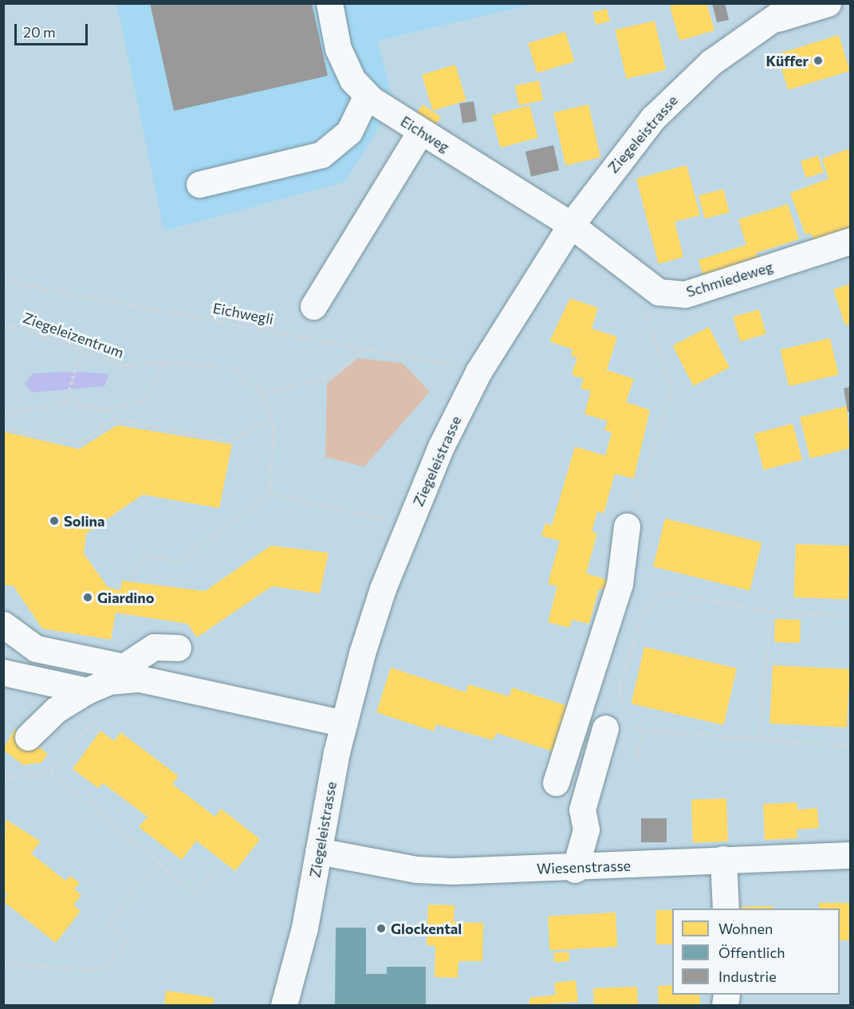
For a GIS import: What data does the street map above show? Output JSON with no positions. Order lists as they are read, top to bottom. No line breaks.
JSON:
{"streets":{"street":["Eichweg","Ziegeleistrasse","Schmiedeweg","Wiesenstrasse"],"path":["Eichwegli","Ziegeleizentrum"]},"crossings":[["Eichweg","Ziegeleistrasse"],["Eichweg","Schmiedeweg"],["Ziegeleistrasse","Schmiedeweg"],["Ziegeleistrasse","Eichwegli"],["Ziegeleistrasse","Wiesenstrasse"]],"places":["Küffer","Solina","Giardino","Glockental"],"legend":["Wohnen","Öffentlich","Industrie"],"scale_bar":"20 m"}
